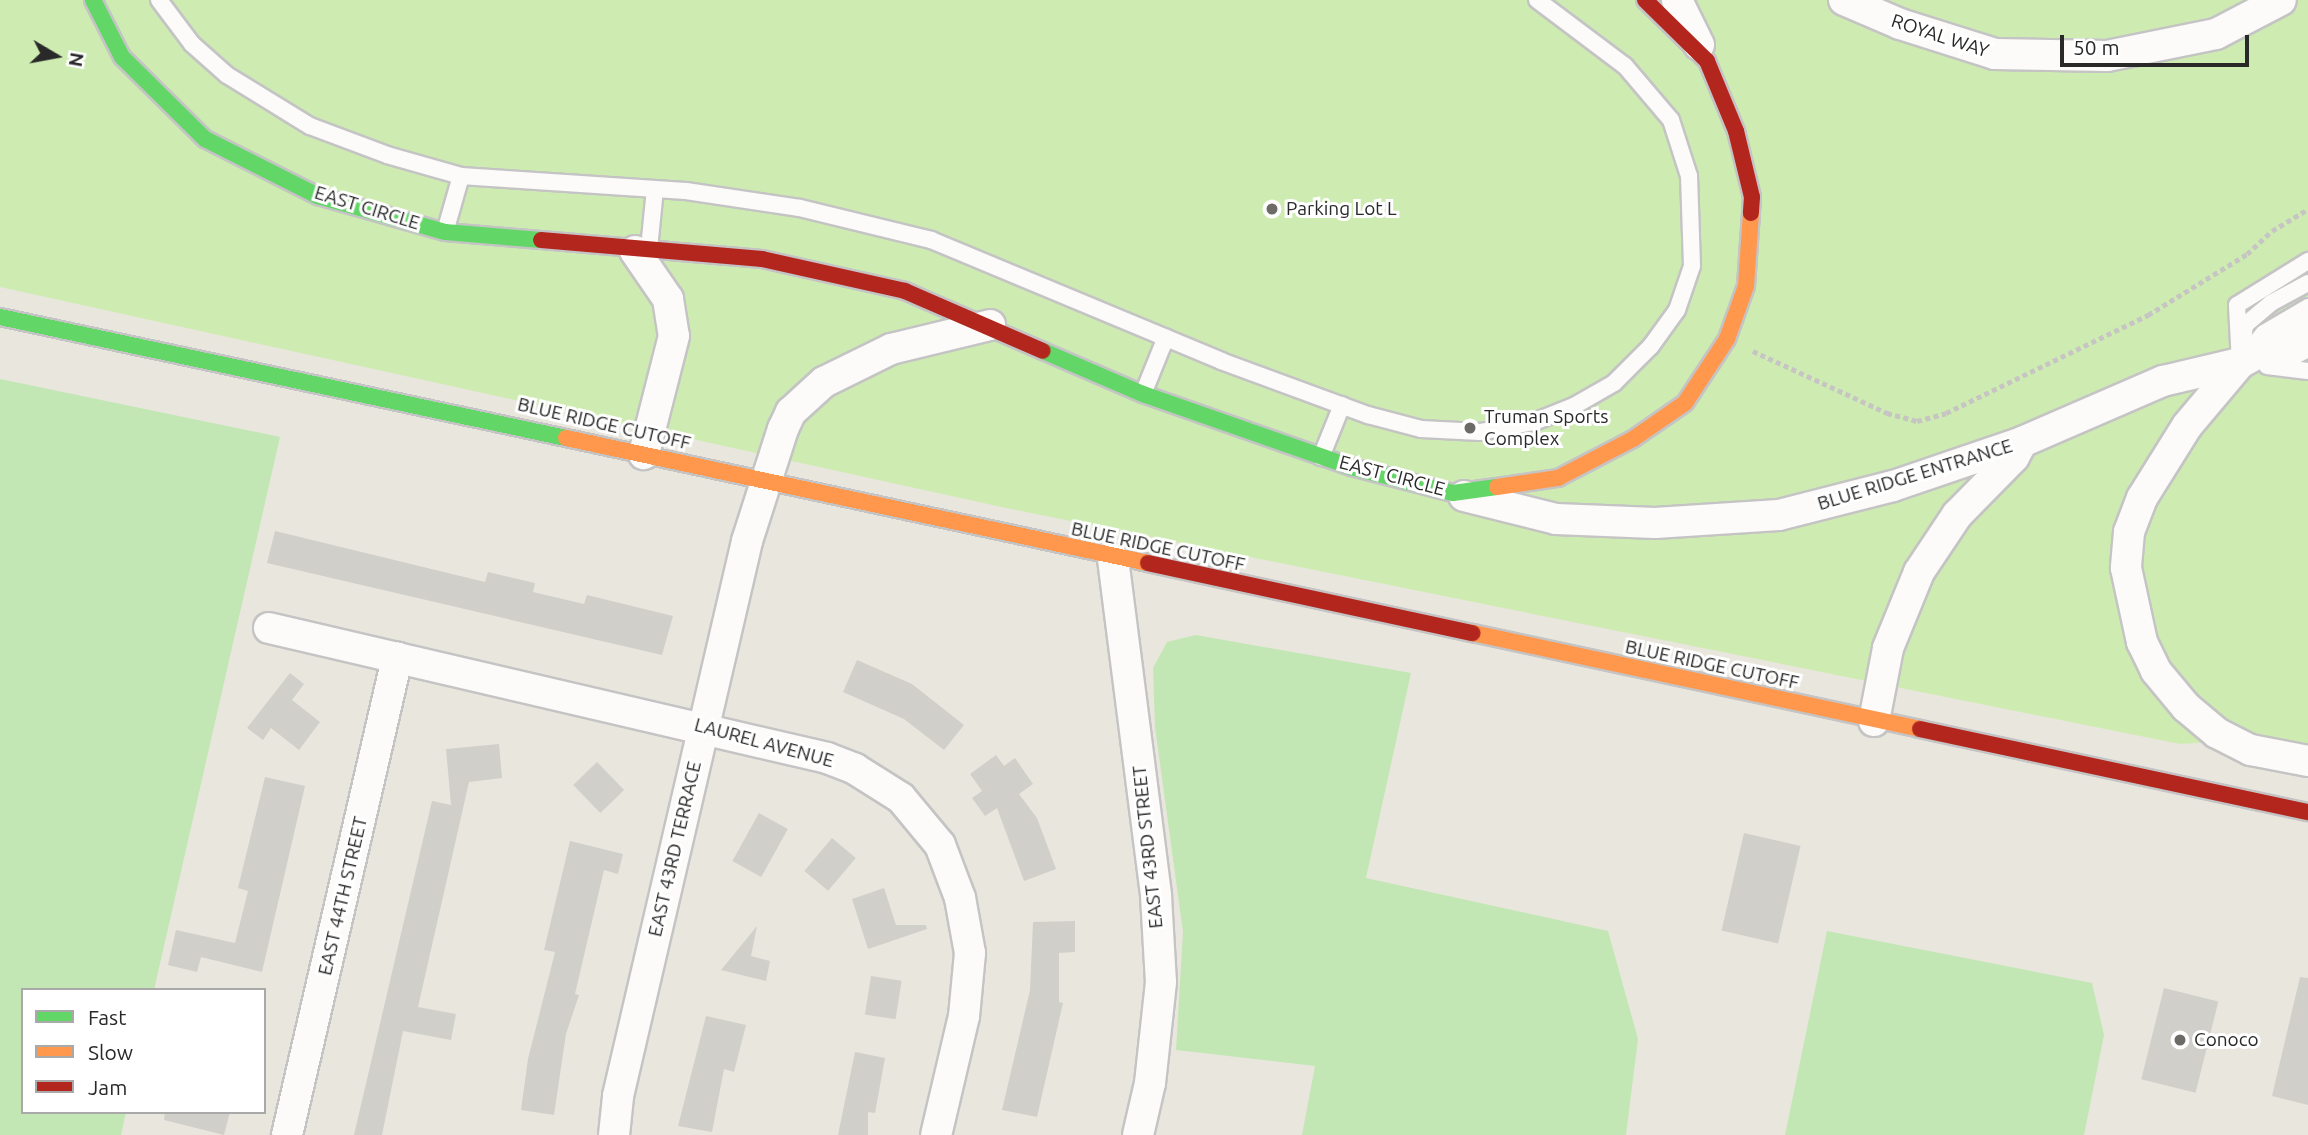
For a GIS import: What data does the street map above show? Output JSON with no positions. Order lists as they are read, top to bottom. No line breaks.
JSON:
{"streets":{"main road":["EAST CIRCLE","BLUE RIDGE CUTOFF"],"street":["ROYAL WAY","BLUE RIDGE ENTRANCE","LAUREL AVENUE","EAST 43RD STREET","EAST 43RD TERRACE","EAST 44TH STREET"]},"crossings":[["EAST CIRCLE","BLUE RIDGE ENTRANCE"],["BLUE RIDGE CUTOFF","EAST 43RD STREET"],["BLUE RIDGE CUTOFF","EAST 43RD TERRACE"],["LAUREL AVENUE","EAST 43RD TERRACE"],["LAUREL AVENUE","EAST 44TH STREET"]],"places":["Parking Lot L","Truman Sports Complex","Conoco"],"legend":["Fast","Slow","Jam"],"scale_bar":"50 m","north":"right"}
